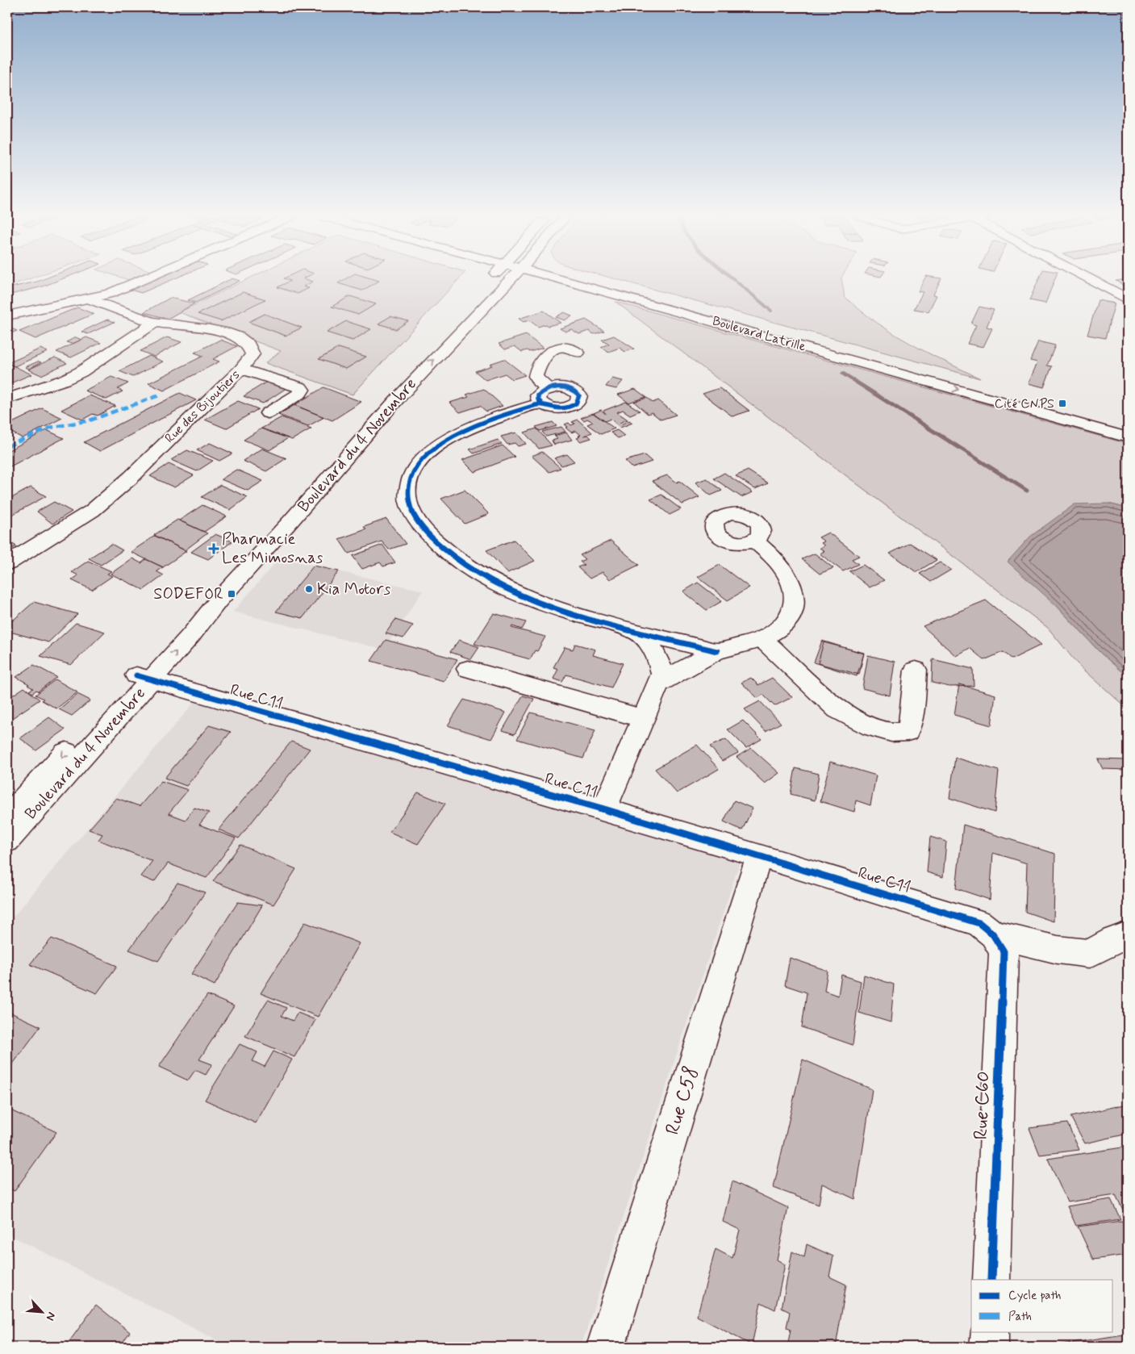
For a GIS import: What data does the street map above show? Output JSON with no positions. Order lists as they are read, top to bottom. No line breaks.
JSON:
{"streets":{"street":["Boulevard Latrille","Rue des Bijoutiers","Boulevard du 4 Novembre","Rue C11","Rue C58","Rue C60"]},"crossings":[["Boulevard du 4 Novembre","Rue C11"],["Rue C11","Rue C58"],["Rue C11","Rue C60"]],"places":{"transit":["Cité CNPS","SODEFOR"],"health":["Pharmacie Les Mimosnas"],"other":["Kia Motors"]},"legend":["Cycle path","Path"],"north":"bottom right"}
